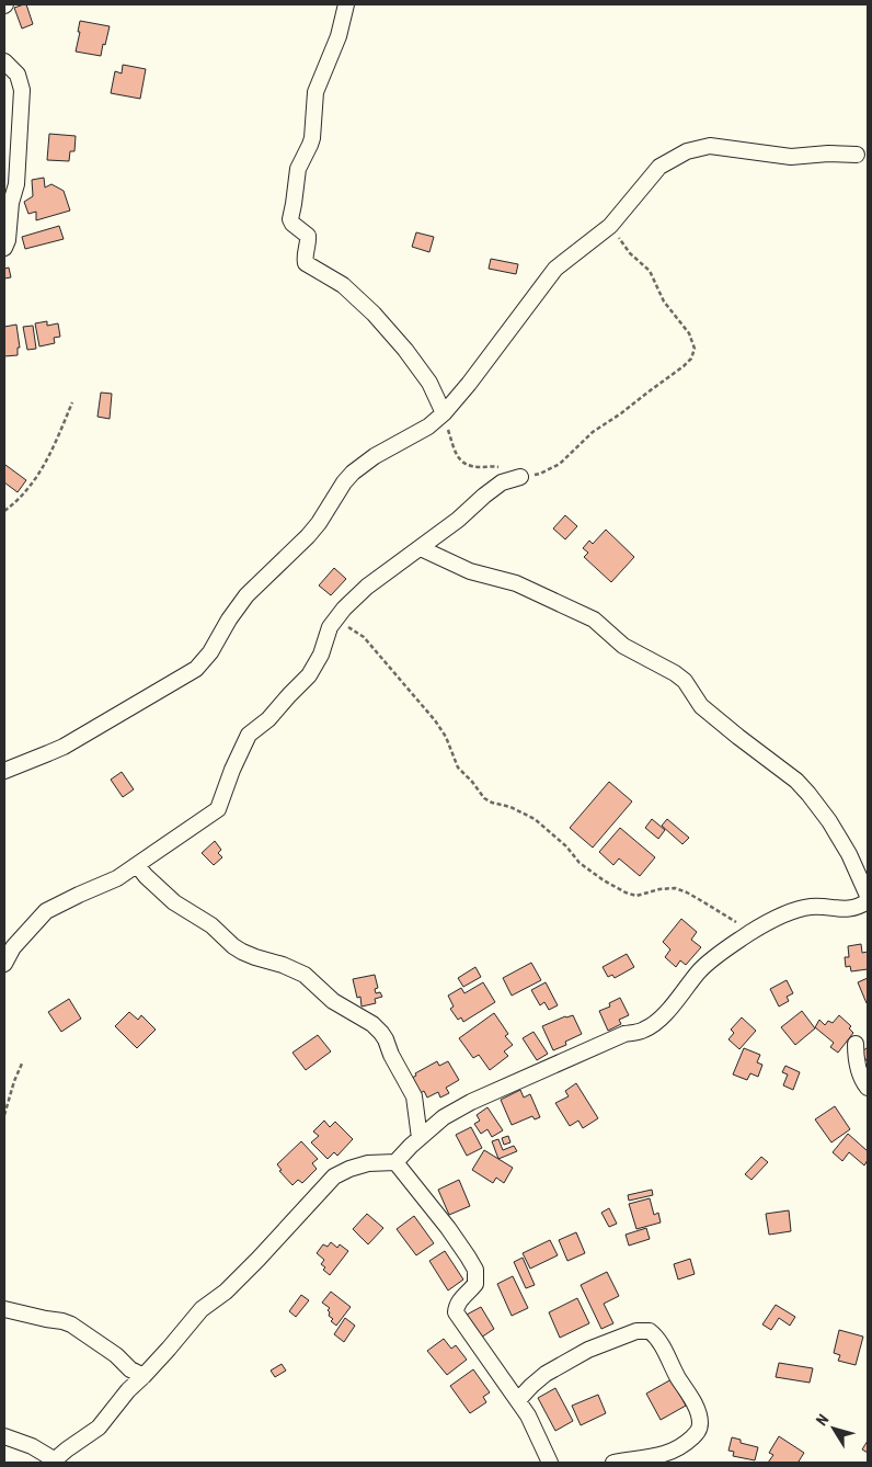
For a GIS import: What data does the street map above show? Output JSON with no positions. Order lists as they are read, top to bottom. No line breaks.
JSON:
{"north":"top left"}
